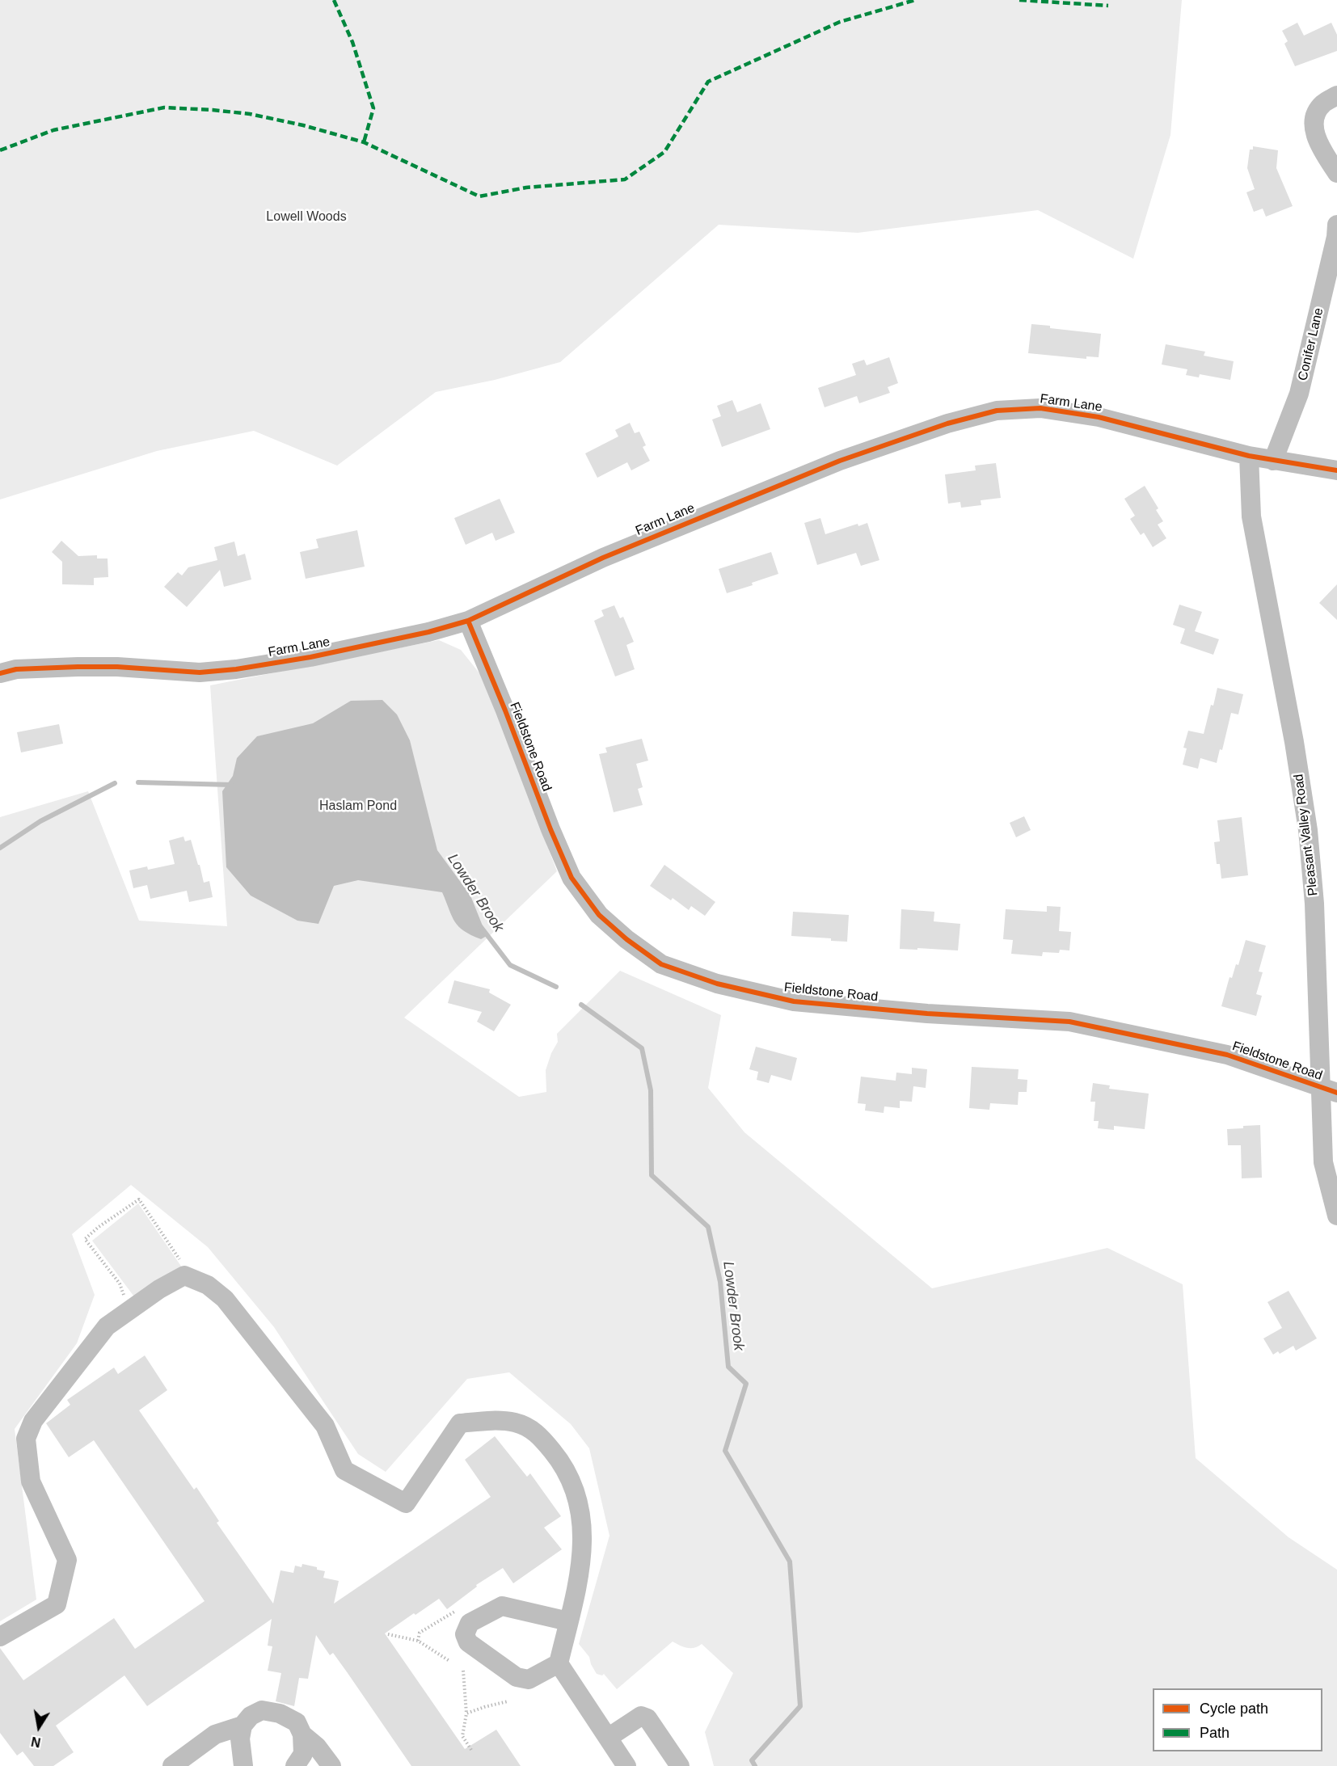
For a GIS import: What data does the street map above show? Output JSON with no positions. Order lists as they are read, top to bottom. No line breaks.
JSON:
{"streets":{"street":["Conifer Lane","Farm Lane","Fieldstone Road","Pleasant Valley Road"]},"crossings":[["Conifer Lane","Farm Lane"],["Farm Lane","Fieldstone Road"],["Farm Lane","Pleasant Valley Road"],["Fieldstone Road","Pleasant Valley Road"]],"water":["Lowder Brook"],"parks":["Lowell Woods","Haslam Pond"],"legend":["Cycle path","Path"],"north":"bottom"}
